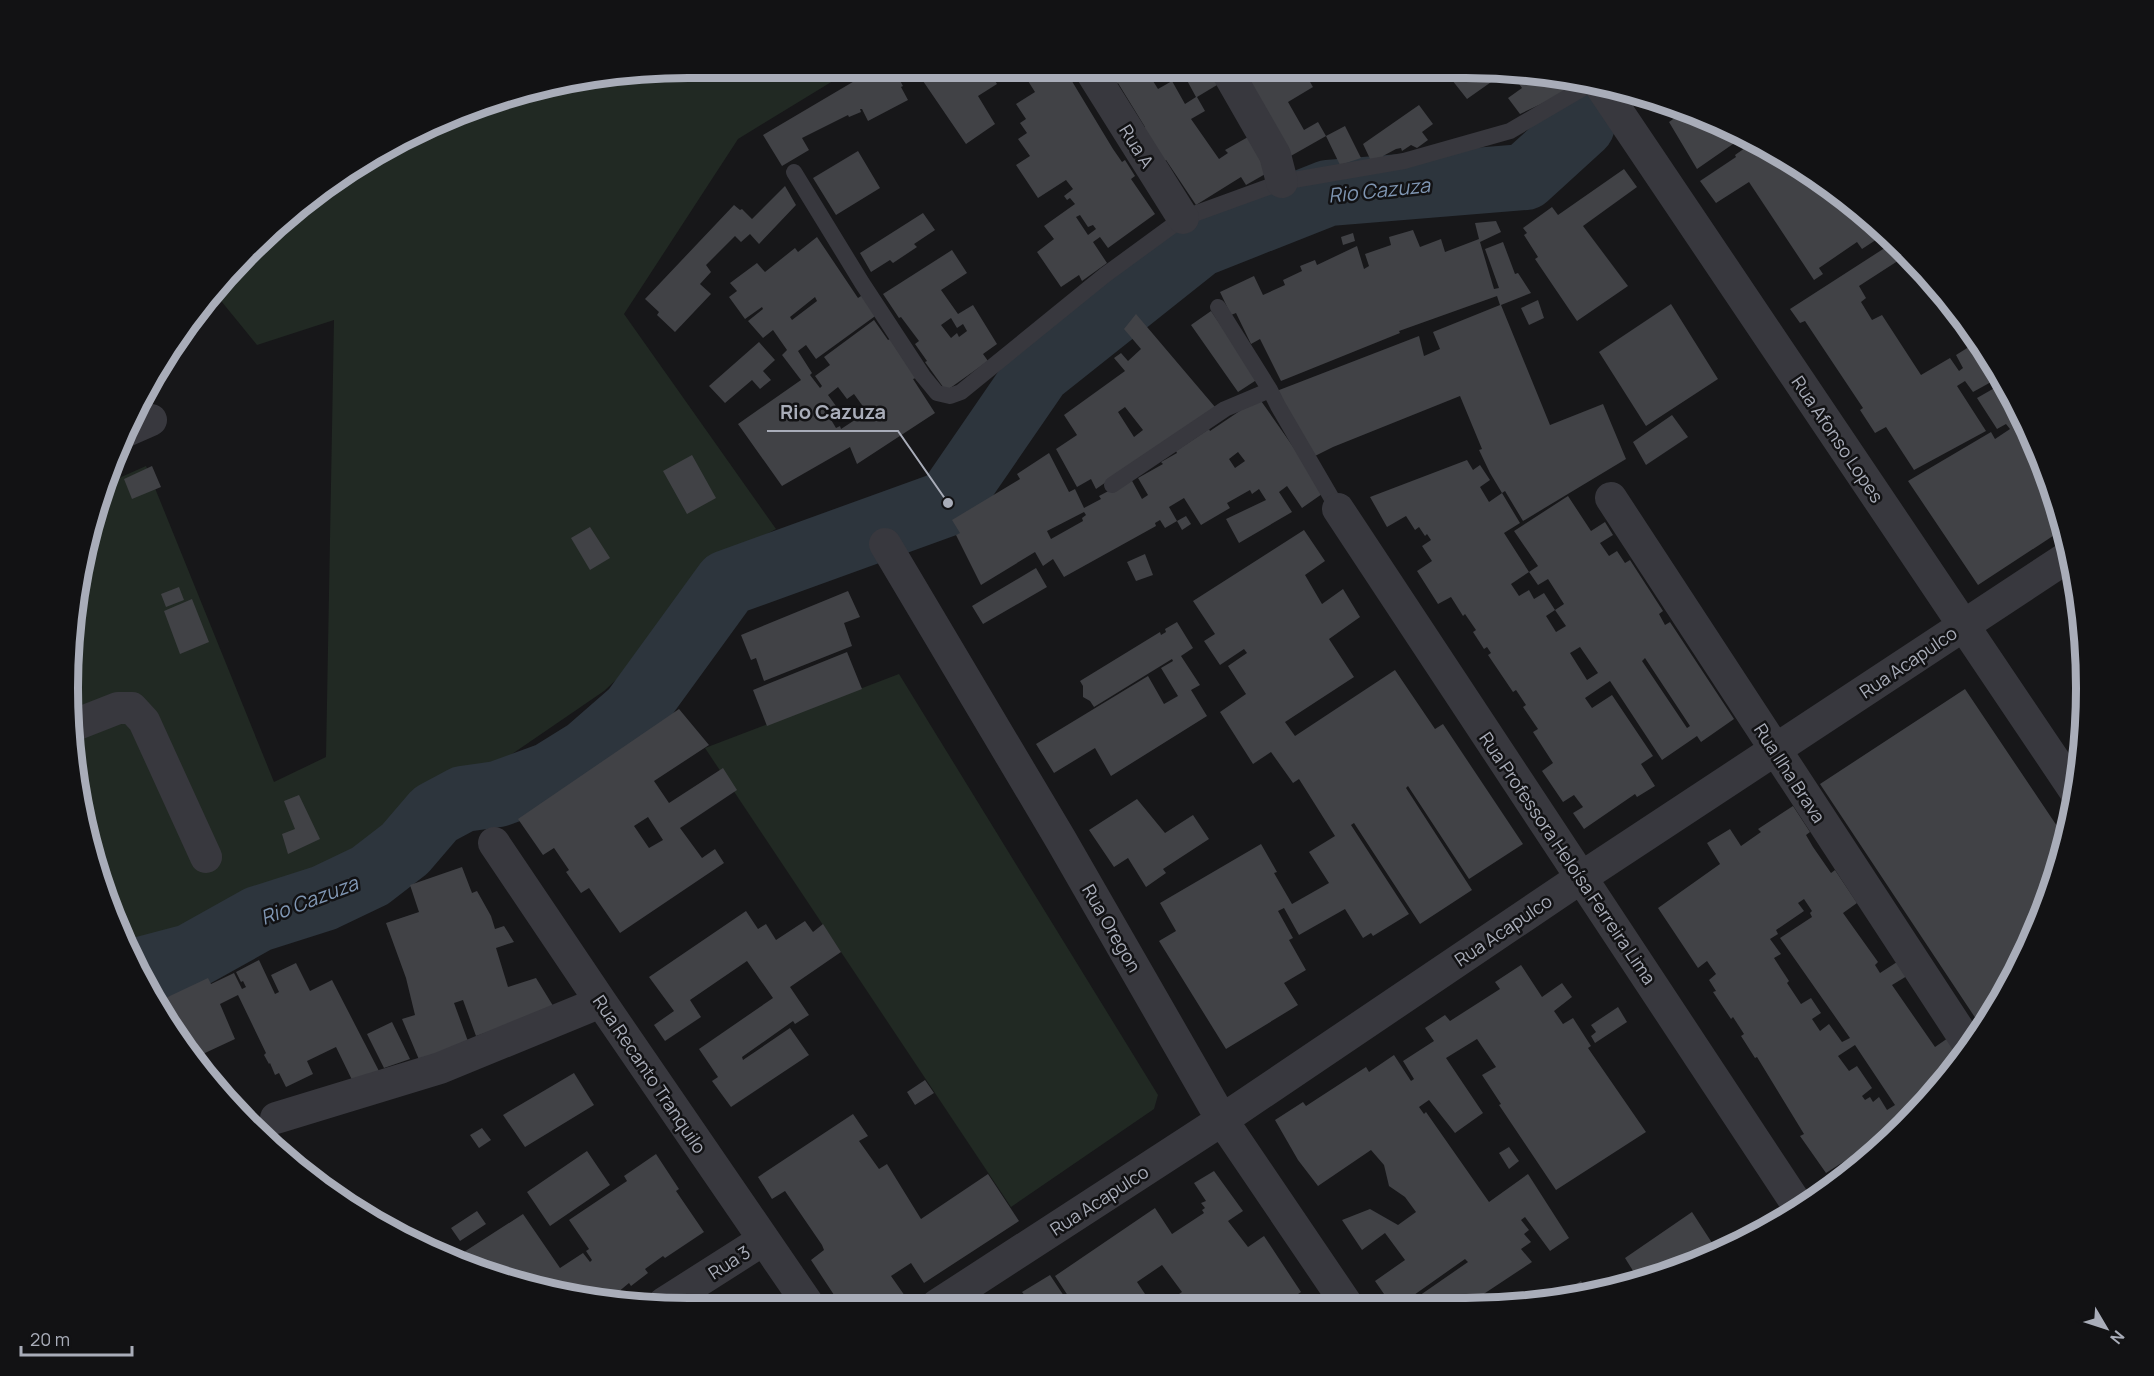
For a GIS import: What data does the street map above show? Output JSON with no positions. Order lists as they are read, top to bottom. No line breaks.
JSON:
{"streets":{"street":["Rua A","Rua Afonso Lopes","Rua Acapulco","Rua Ilha Brava","Rua Professora Heloísa Ferreira Lima","Rua Oregon","Rua Recanto Tranquilo","Rua 3"]},"crossings":[["Rua Afonso Lopes","Rua Acapulco"],["Rua Acapulco","Rua Ilha Brava"],["Rua Acapulco","Rua Professora Heloísa Ferreira Lima"],["Rua Acapulco","Rua Oregon"],["Rua Recanto Tranquilo","Rua 3"]],"water":["Rio Cazuza"],"places":["Rio Cazuza"],"scale_bar":"20 m","north":"bottom right"}
